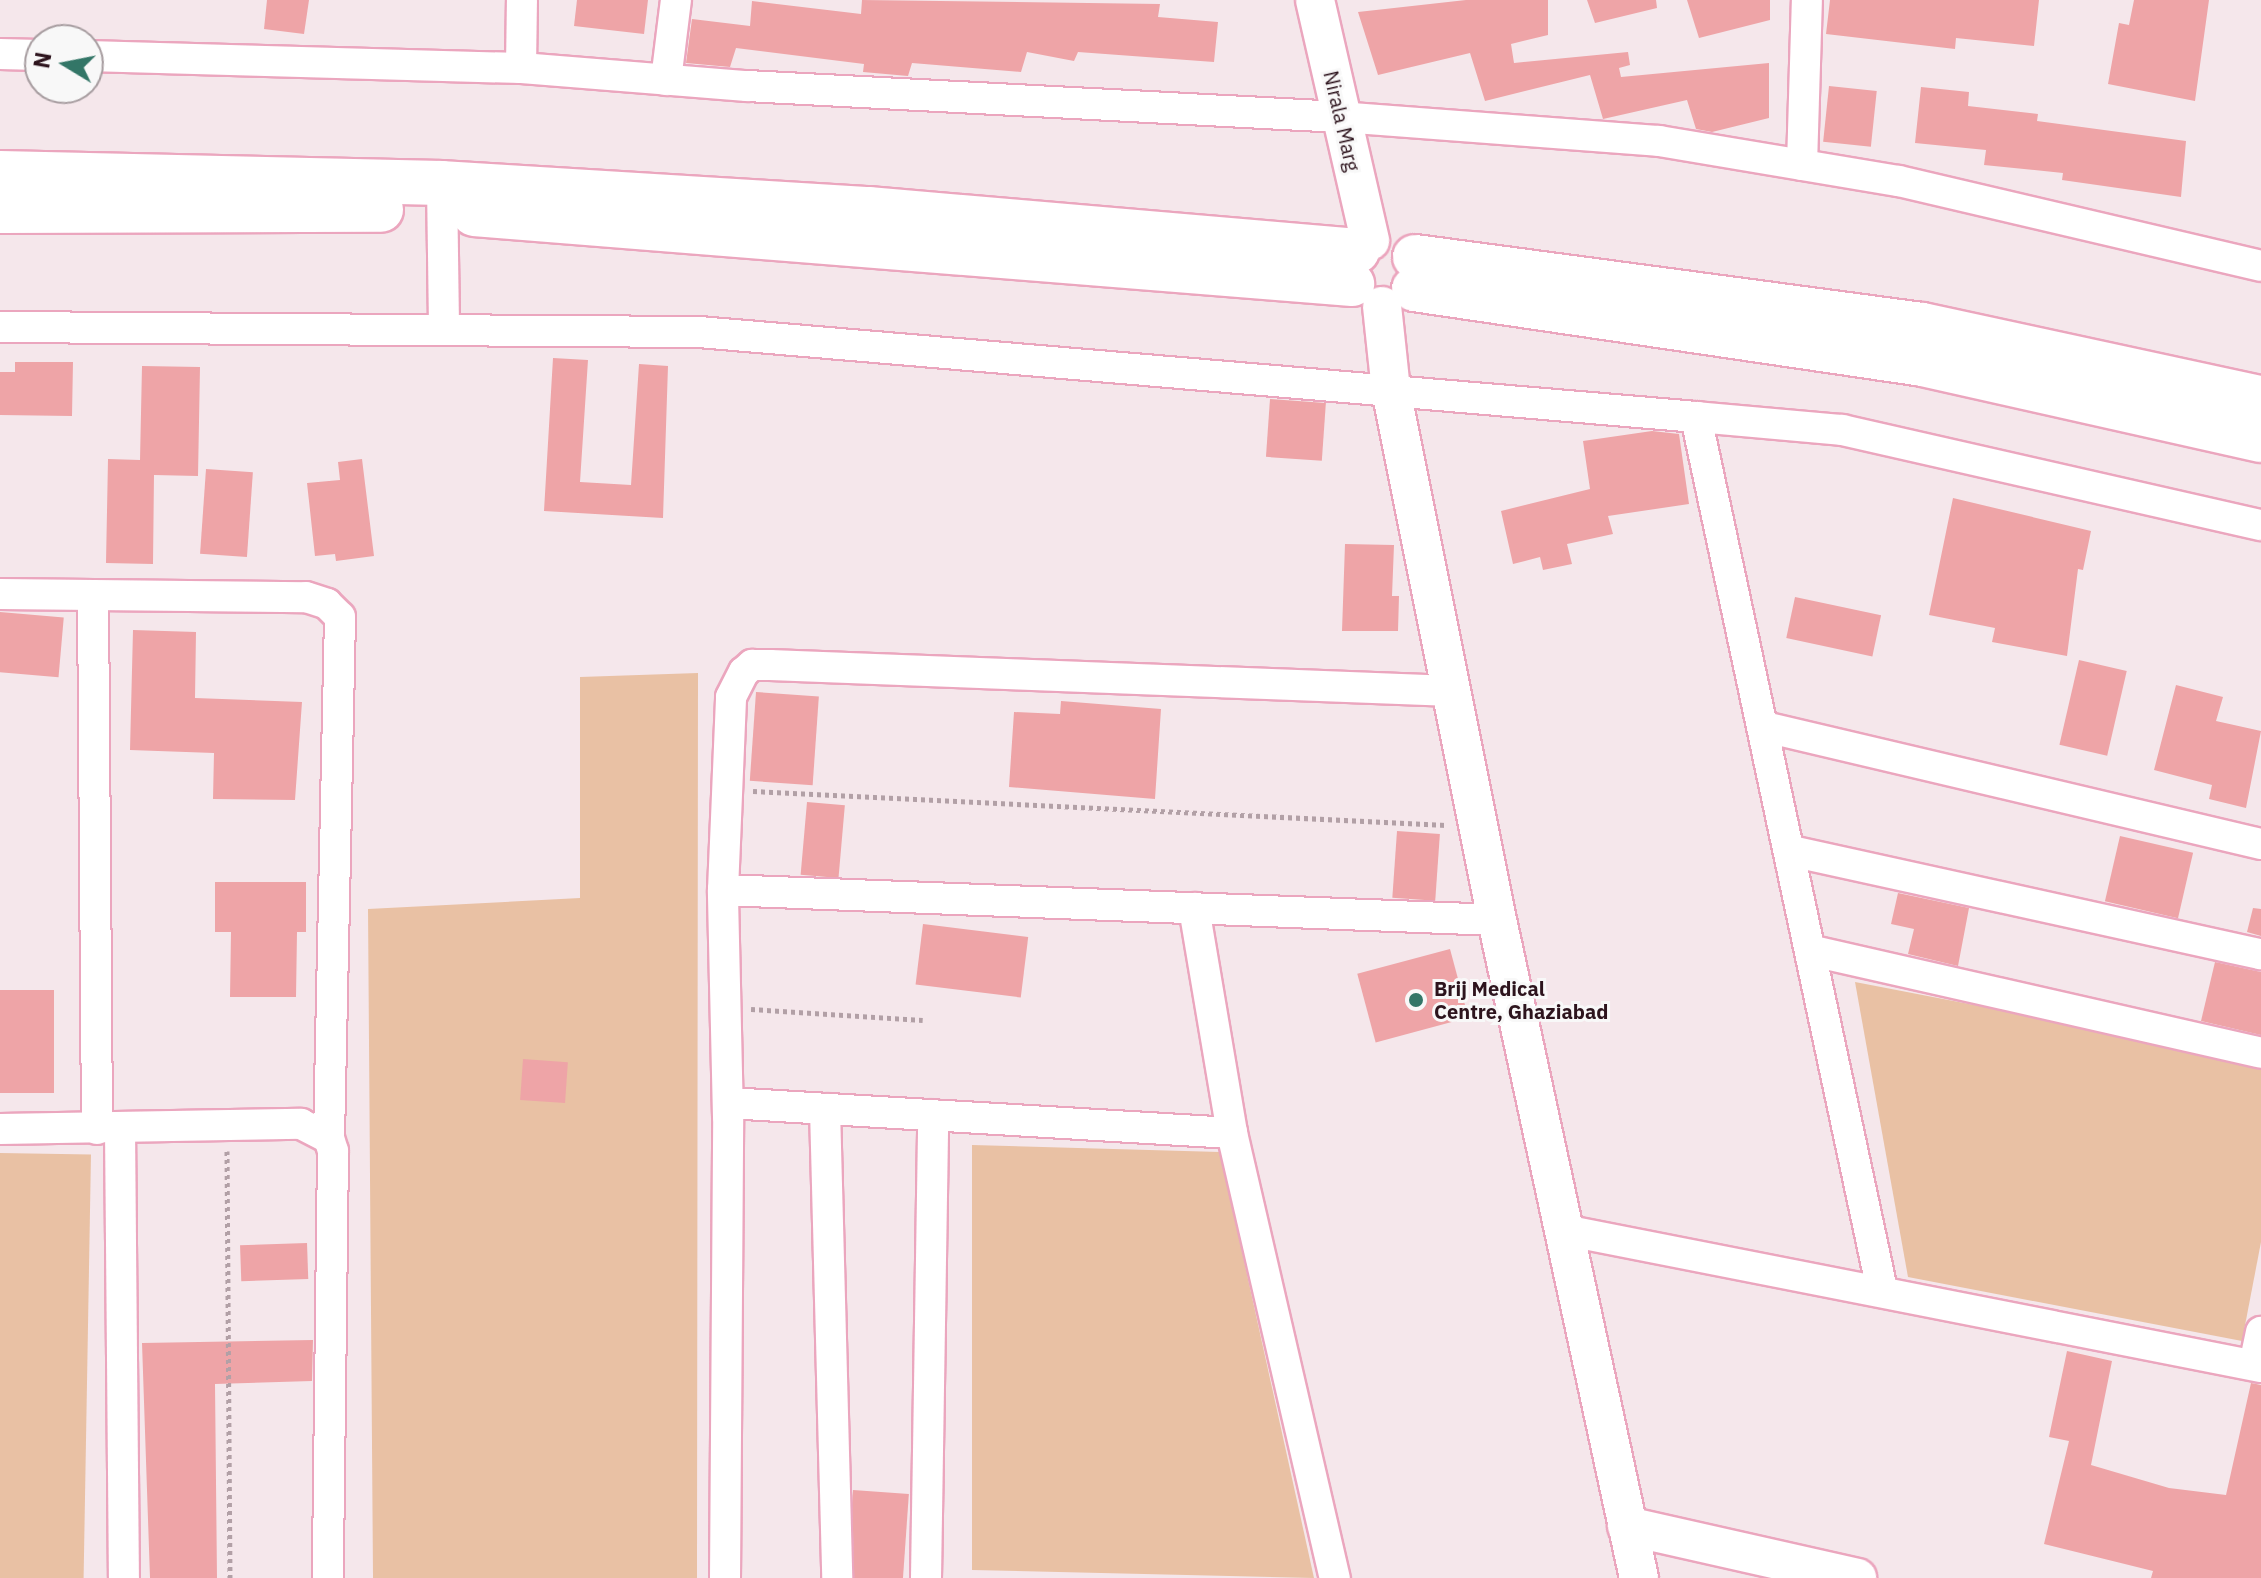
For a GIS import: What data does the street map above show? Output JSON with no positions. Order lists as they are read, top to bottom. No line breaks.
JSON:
{"streets":{"street":["Nirala Marg"]},"places":["Brij Medical Centre, Ghaziabad"],"north":"left"}
